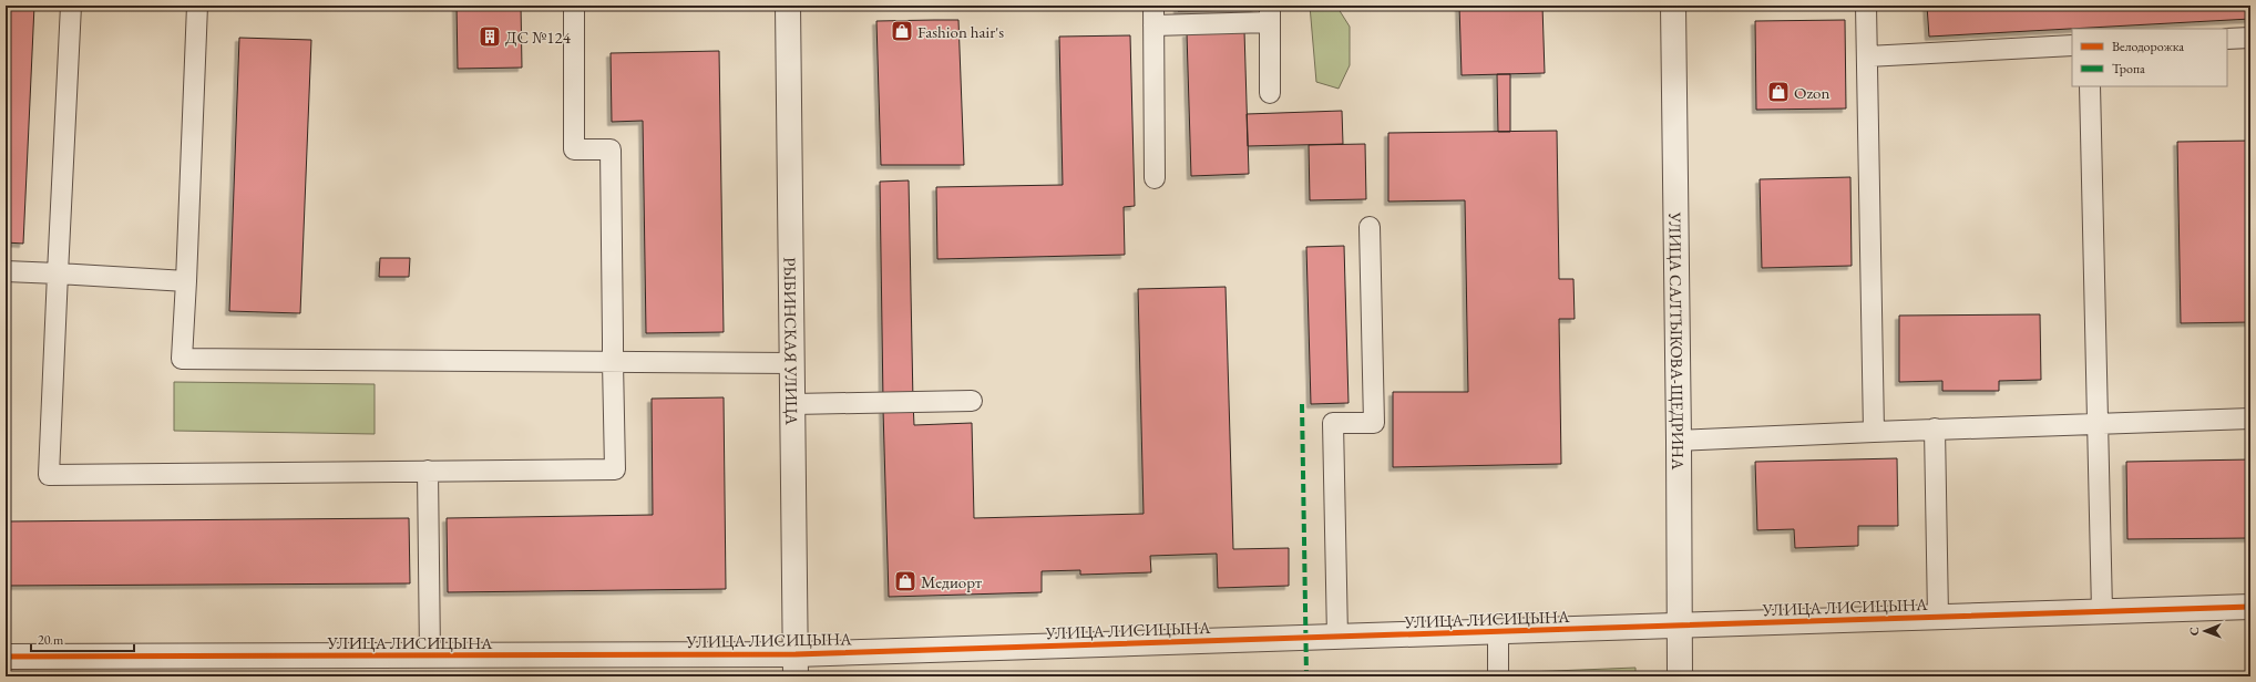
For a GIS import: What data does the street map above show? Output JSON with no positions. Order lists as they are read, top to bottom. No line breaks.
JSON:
{"streets":{"street":["РЫБИНСКАЯ УЛИЦА","УЛИЦА САЛТЫКОВА-ЩЕДРИНА","УЛИЦА ЛИСИЦЫНА"]},"crossings":[["РЫБИНСКАЯ УЛИЦА","УЛИЦА ЛИСИЦЫНА"],["УЛИЦА САЛТЫКОВА-ЩЕДРИНА","УЛИЦА ЛИСИЦЫНА"]],"places":{"shop":["Fashion hair's","Ozon","Медиорт"],"building":["ДС №124"]},"legend":["Велодорожка","Тропа"],"scale_bar":"20 m","north":"left"}
